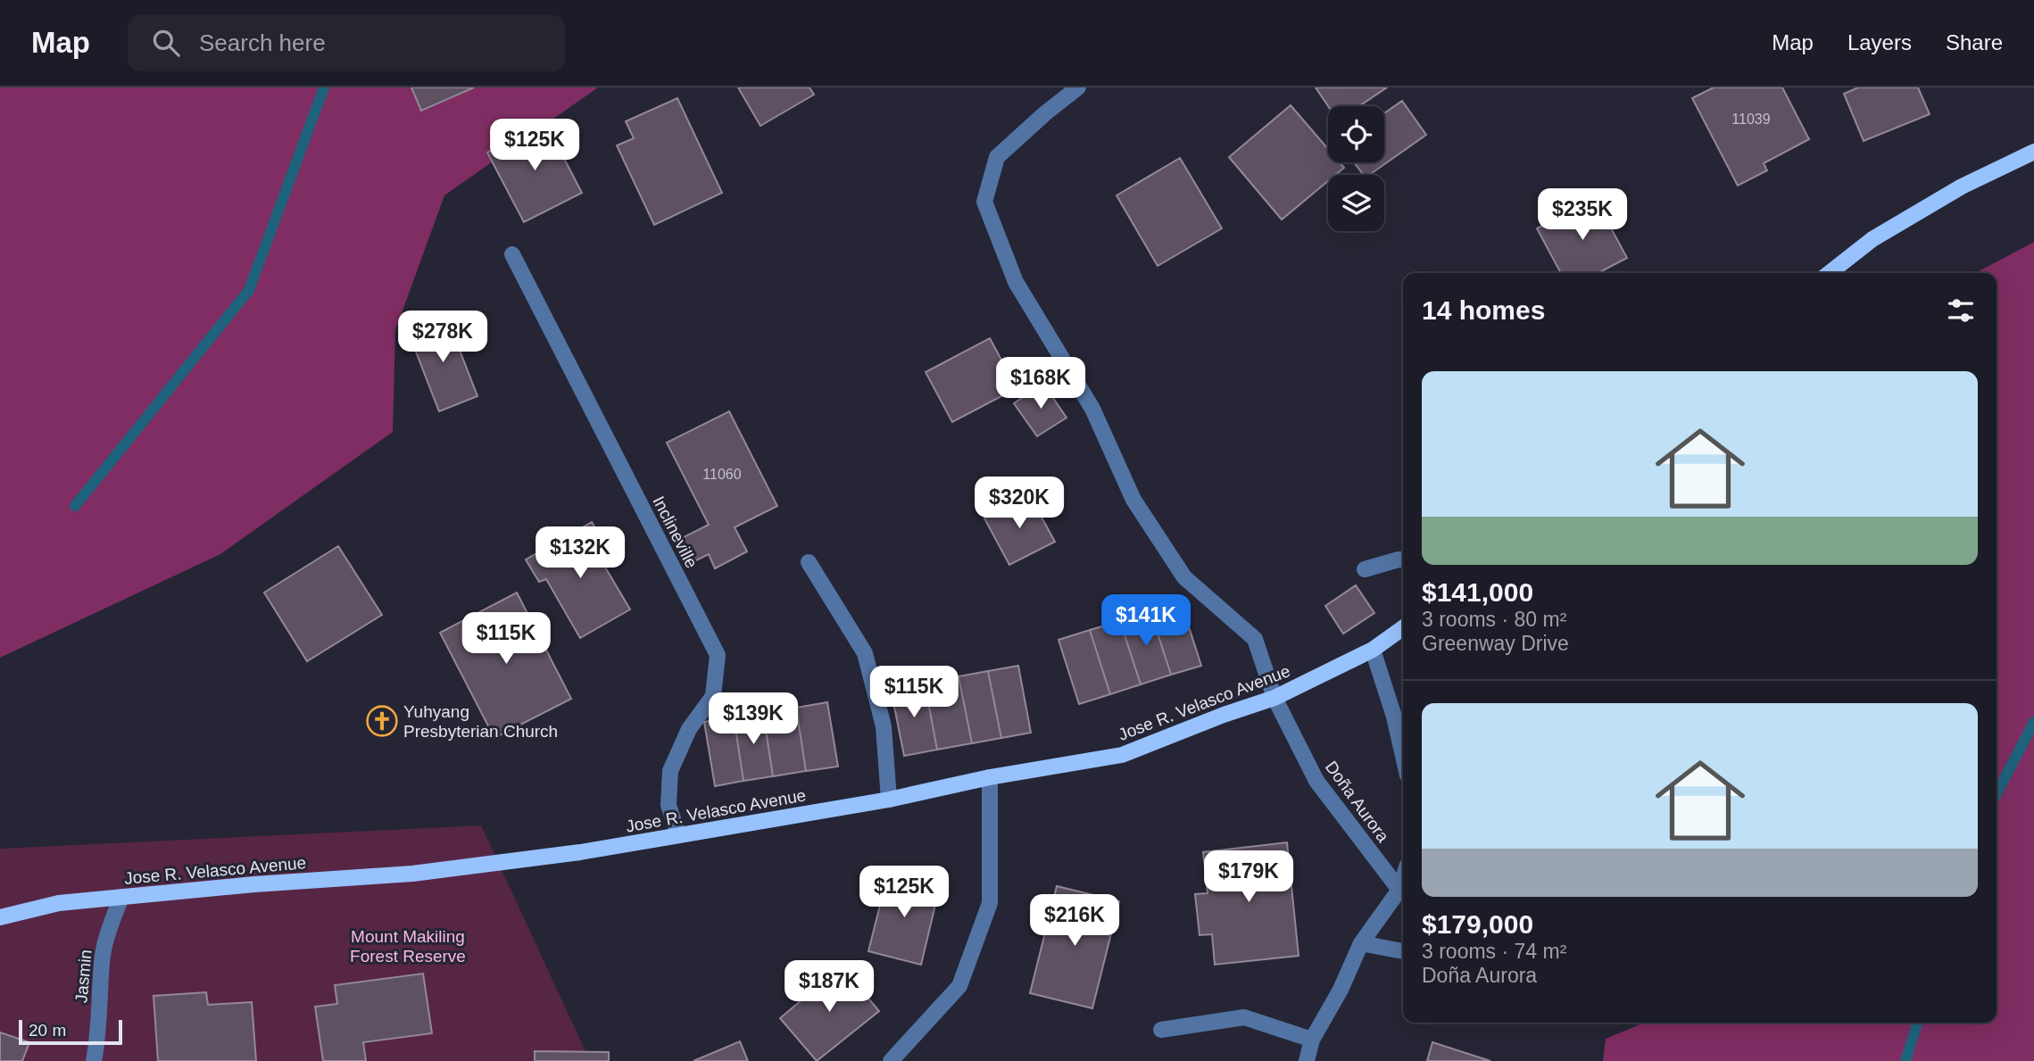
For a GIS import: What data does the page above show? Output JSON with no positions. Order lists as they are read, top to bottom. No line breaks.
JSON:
{"streets":{"main road":["Jose R. Velasco Avenue"],"street":["Inclineville","Doña Aurora","Jasmin"]},"crossings":[["Inclineville","Jose R. Velasco Avenue"],["Jose R. Velasco Avenue","Doña Aurora"],["Jose R. Velasco Avenue","Jasmin"]],"parks":["Mount Makiling Forest Reserve"],"places":{"church":["Yuhyang Presbyterian Church"]},"house_numbers":["11039","11060"],"scale_bar":"20 m","page":{"header":"Map","search":"Search here","nav":["Map","Layers","Share"],"price":["$125K","$235K","$278K","$168K","$320K","$132K","$141K","$115K","$115K","$139K","$179K","$125K","$216K","$187K"],"heading":"14 homes","list":[{"name":"$141,000","note":"3 rooms · 80 m² · Greenway Drive"},{"name":"$179,000","note":"3 rooms · 74 m² · Doña Aurora"}],"scale":"20 m"}}
